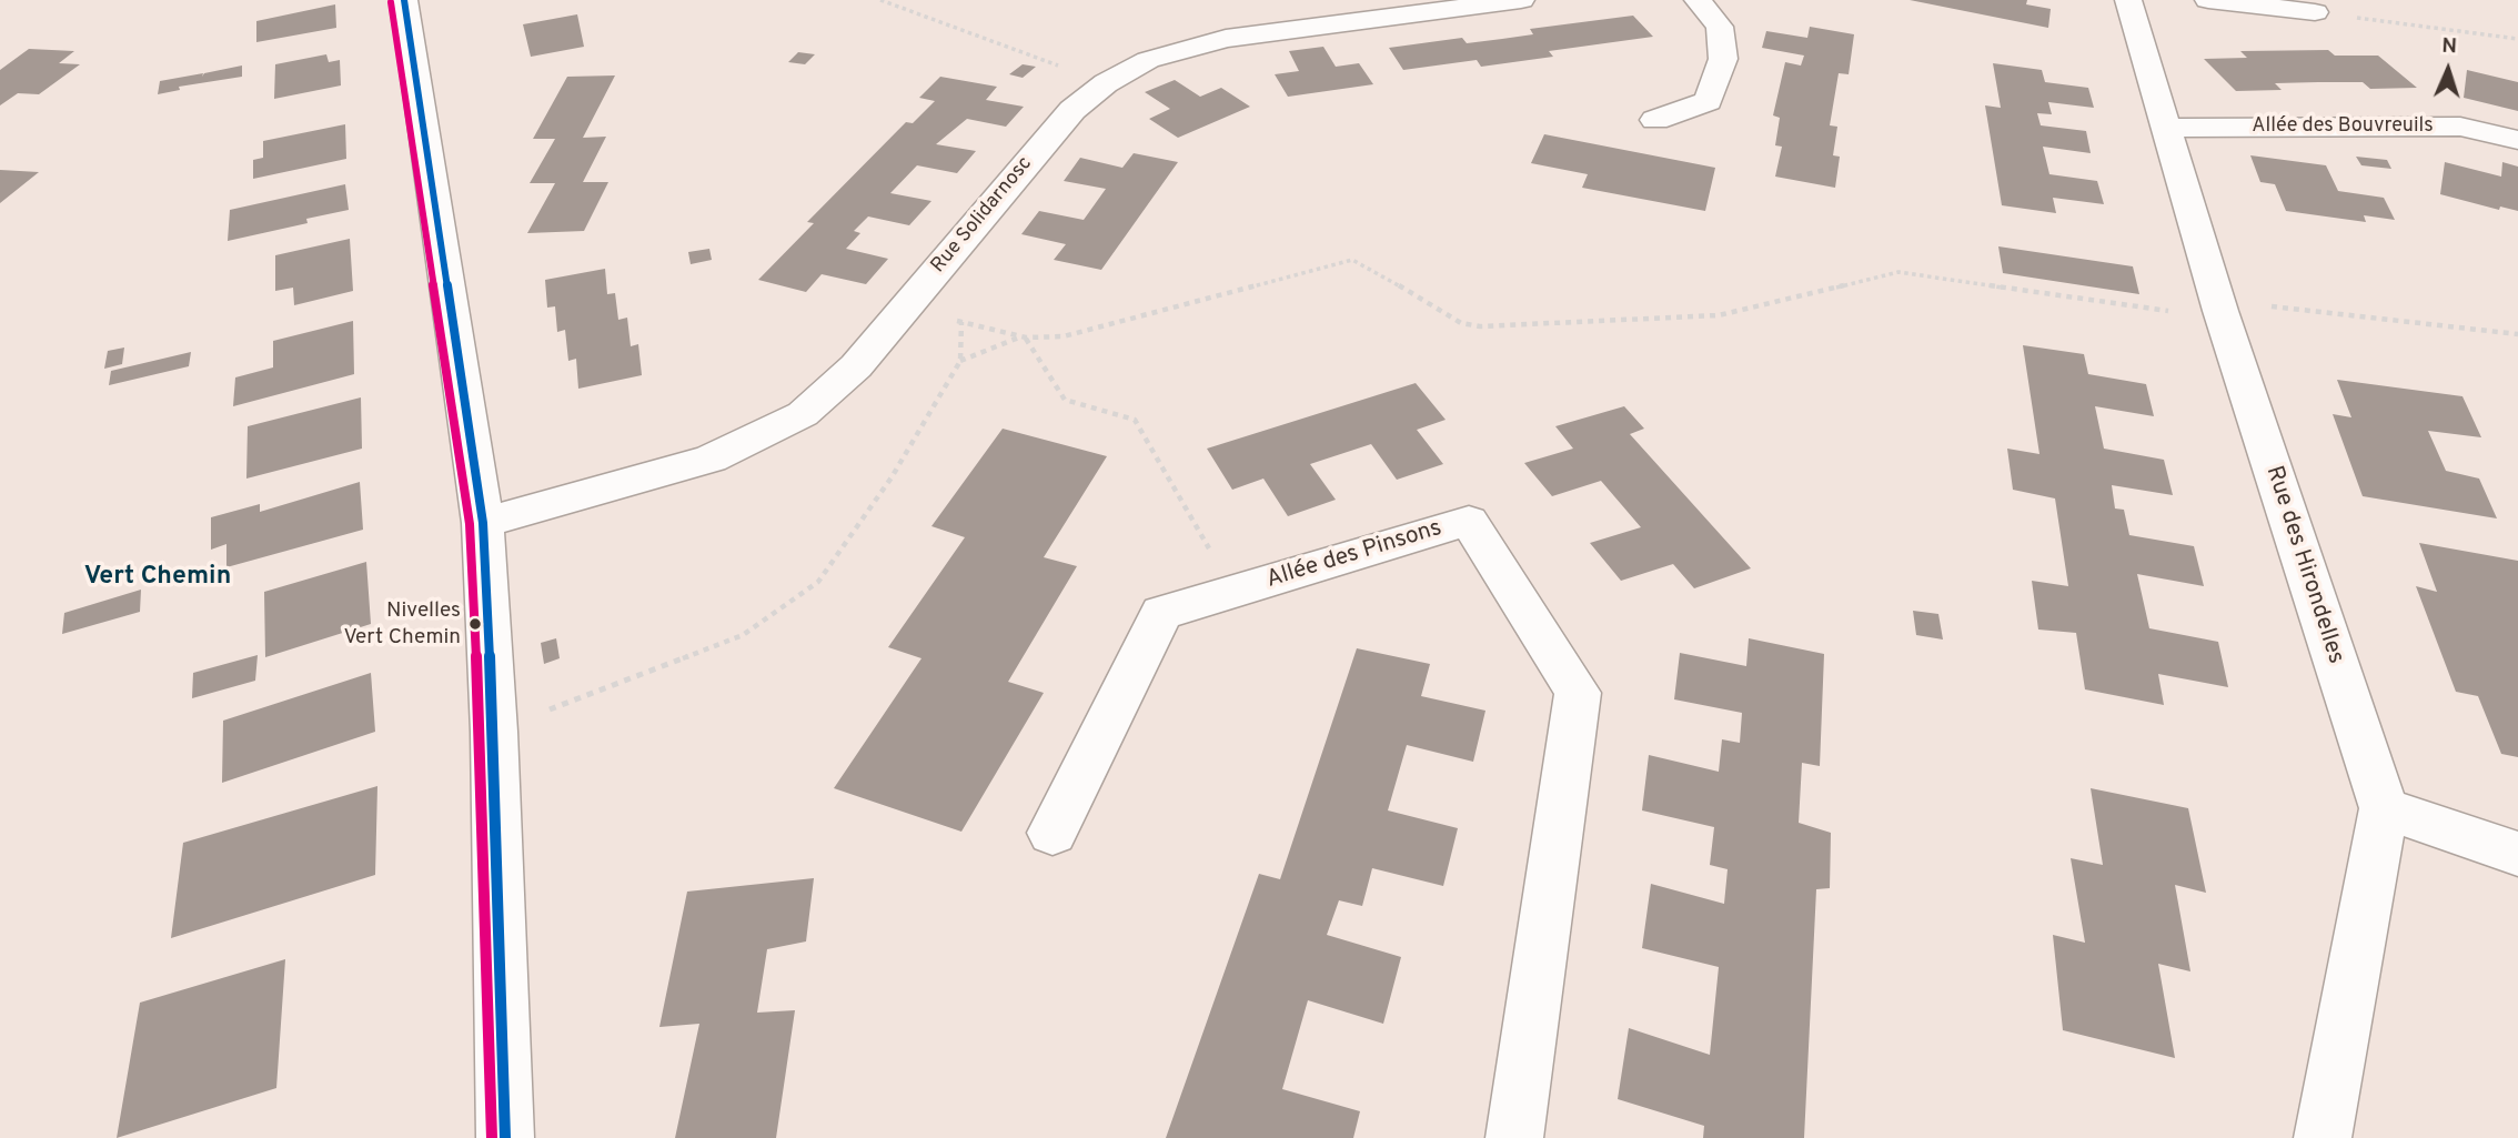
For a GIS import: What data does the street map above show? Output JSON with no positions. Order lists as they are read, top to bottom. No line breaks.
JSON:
{"streets":{"street":["Allée des Bouvreuils","Rue Solidarnosc","Allée des Pinsons","Rue des Hirondelles"]},"crossings":[["Allée des Bouvreuils","Rue des Hirondelles"]],"districts":["Vert Chemin"],"places":["Nivelles Vert Chemin"],"north":"top"}
